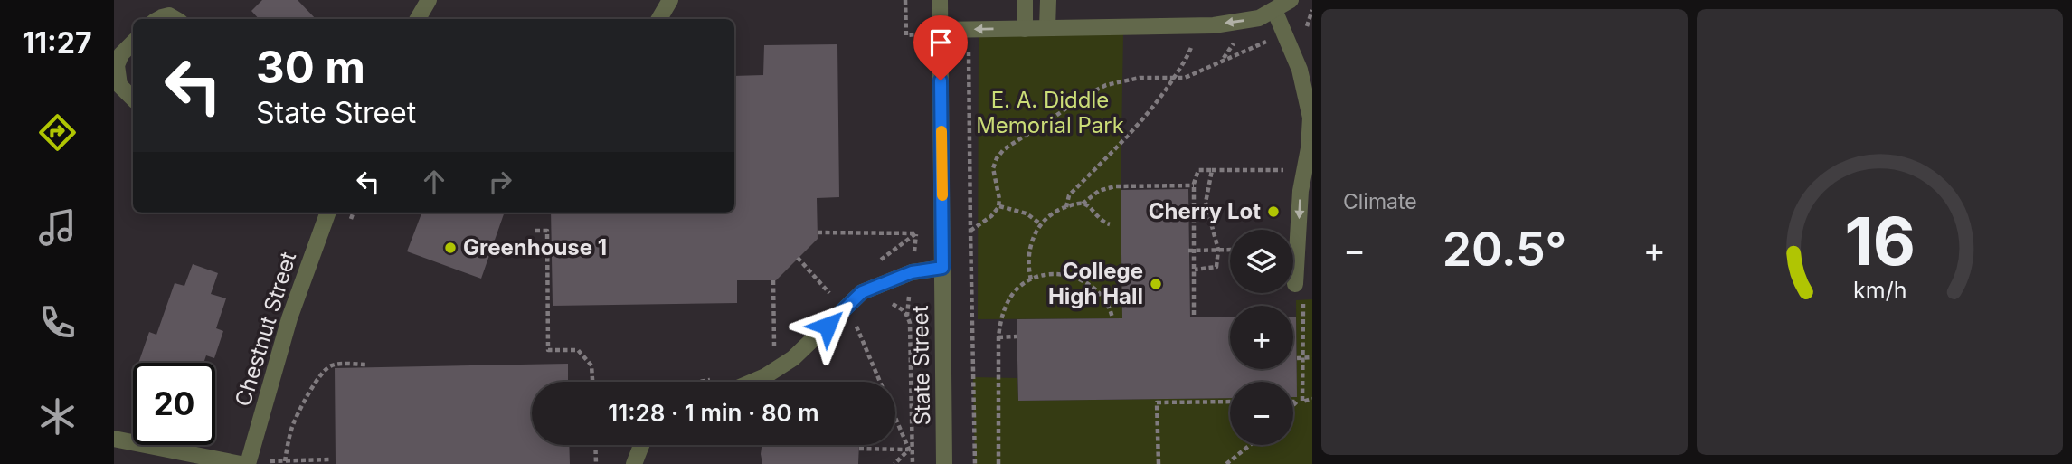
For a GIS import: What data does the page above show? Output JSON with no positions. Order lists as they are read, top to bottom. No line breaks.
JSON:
{"streets":{"street":["Chestnut Street","State Street"]},"parks":["E. A. Diddle Memorial Park"],"places":["Cherry Lot","Greenhouse 1","College High Hall"],"page":{"tabs":"11:27","tile":"Climate","turn":["30 m","State Street"],"heat":["−","20.5°","+"],"map_buttons":["+","−"],"limit":"20","trip":"11:28 · 1 min · 80 m","gauge":["16","km/h"]}}
